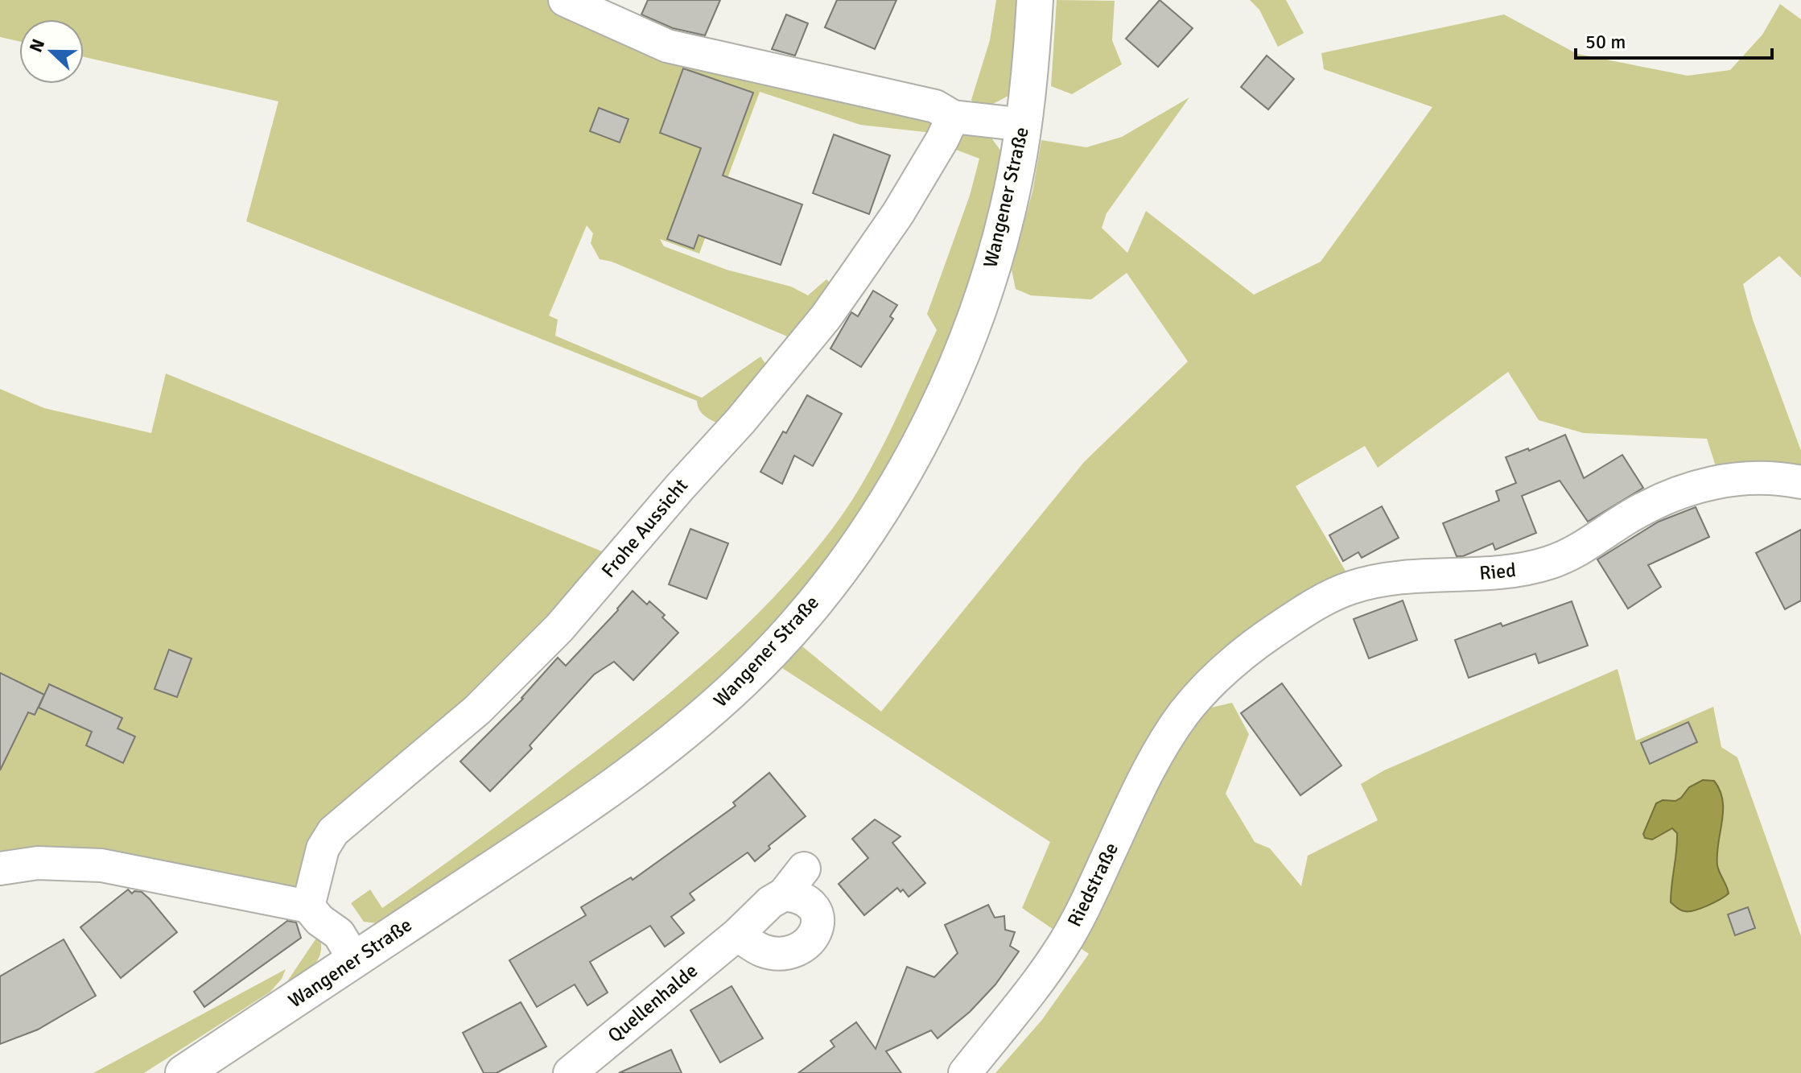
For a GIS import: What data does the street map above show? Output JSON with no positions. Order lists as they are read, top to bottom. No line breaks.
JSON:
{"streets":{"main road":["Wangener Straße"],"street":["Frohe Aussicht","Ried","Riedstraße","Quellenhalde"]},"crossings":[["Ried","Riedstraße"]],"scale_bar":"50 m","north":"left"}
